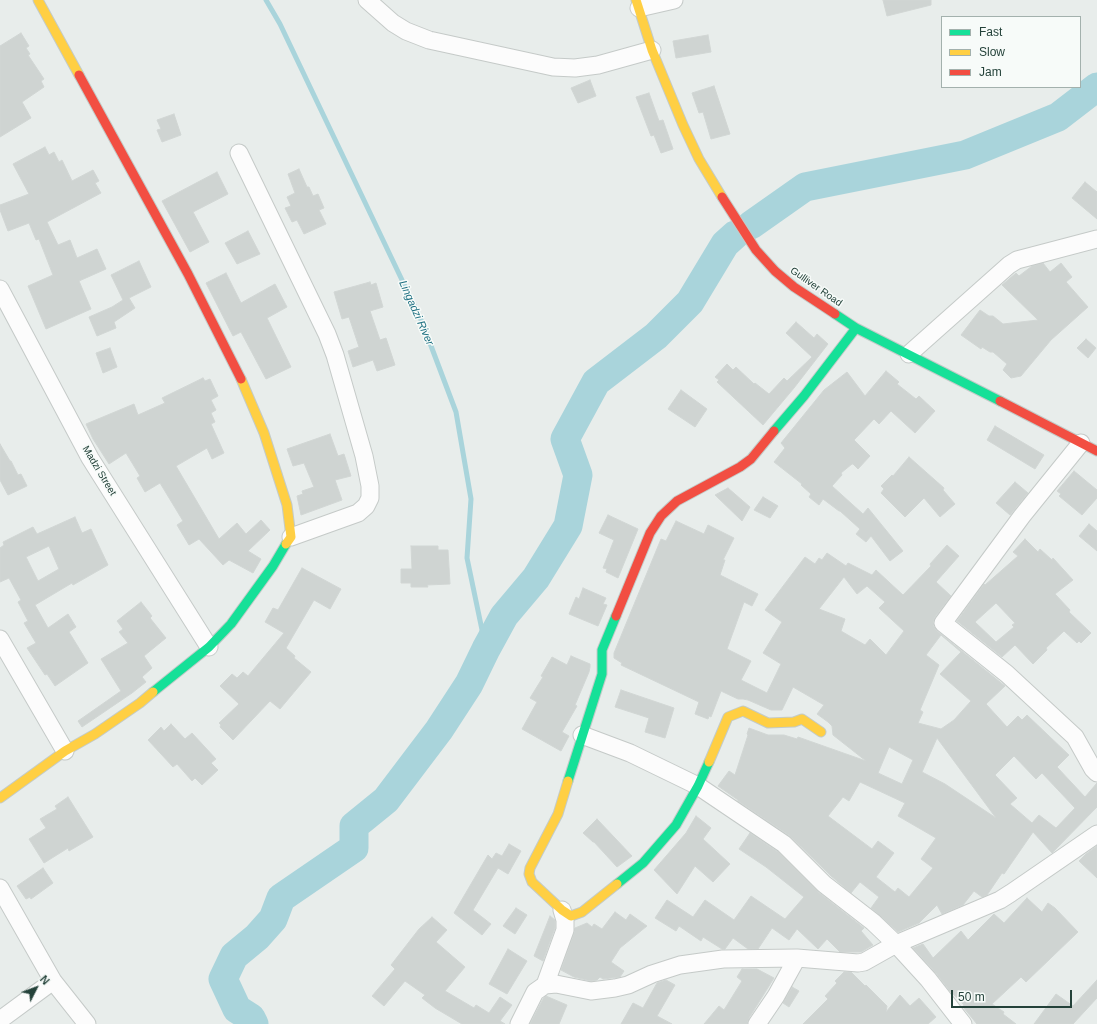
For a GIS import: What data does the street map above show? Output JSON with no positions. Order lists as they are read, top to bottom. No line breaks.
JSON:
{"streets":{"street":["Gulliver Road","Madzi Street"]},"water":["Lingadzi River"],"legend":["Fast","Slow","Jam"],"scale_bar":"50 m","north":"top right"}
